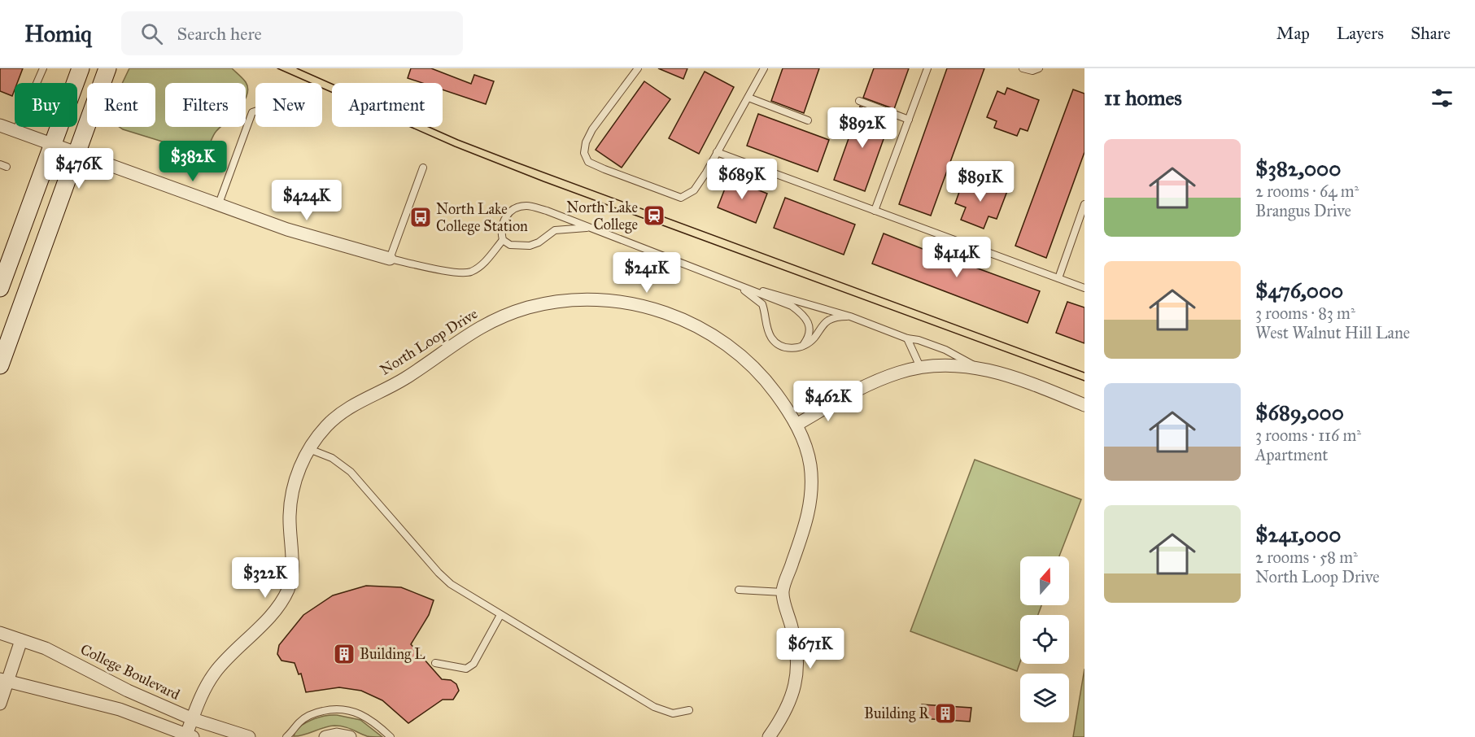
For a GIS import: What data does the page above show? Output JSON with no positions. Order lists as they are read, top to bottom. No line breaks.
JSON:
{"streets":{"street":["North Loop Drive","College Boulevard"]},"crossings":[["North Loop Drive","College Boulevard"]],"places":{"station":["North Lake College"],"bus stop":["North Lake College Station"],"building":["Building L","Building R"]},"north":"top","page":{"header":"Homiq","search":"Search here","nav":["Map","Layers","Share"],"heading":"11 homes","chip":["Buy","Rent","Filters","New","Apartment"],"price":["$892K","$382K","$476K","$689K","$891K","$424K","$414K","$241K","$462K","$322K","$671K"],"list":[{"name":"$382,000","note":"2 rooms · 64 m² · Brangus Drive"},{"name":"$476,000","note":"3 rooms · 83 m² · West Walnut Hill Lane"},{"name":"$689,000","note":"3 rooms · 116 m² · Apartment"},{"name":"$241,000","note":"2 rooms · 58 m² · North Loop Drive"}]}}
